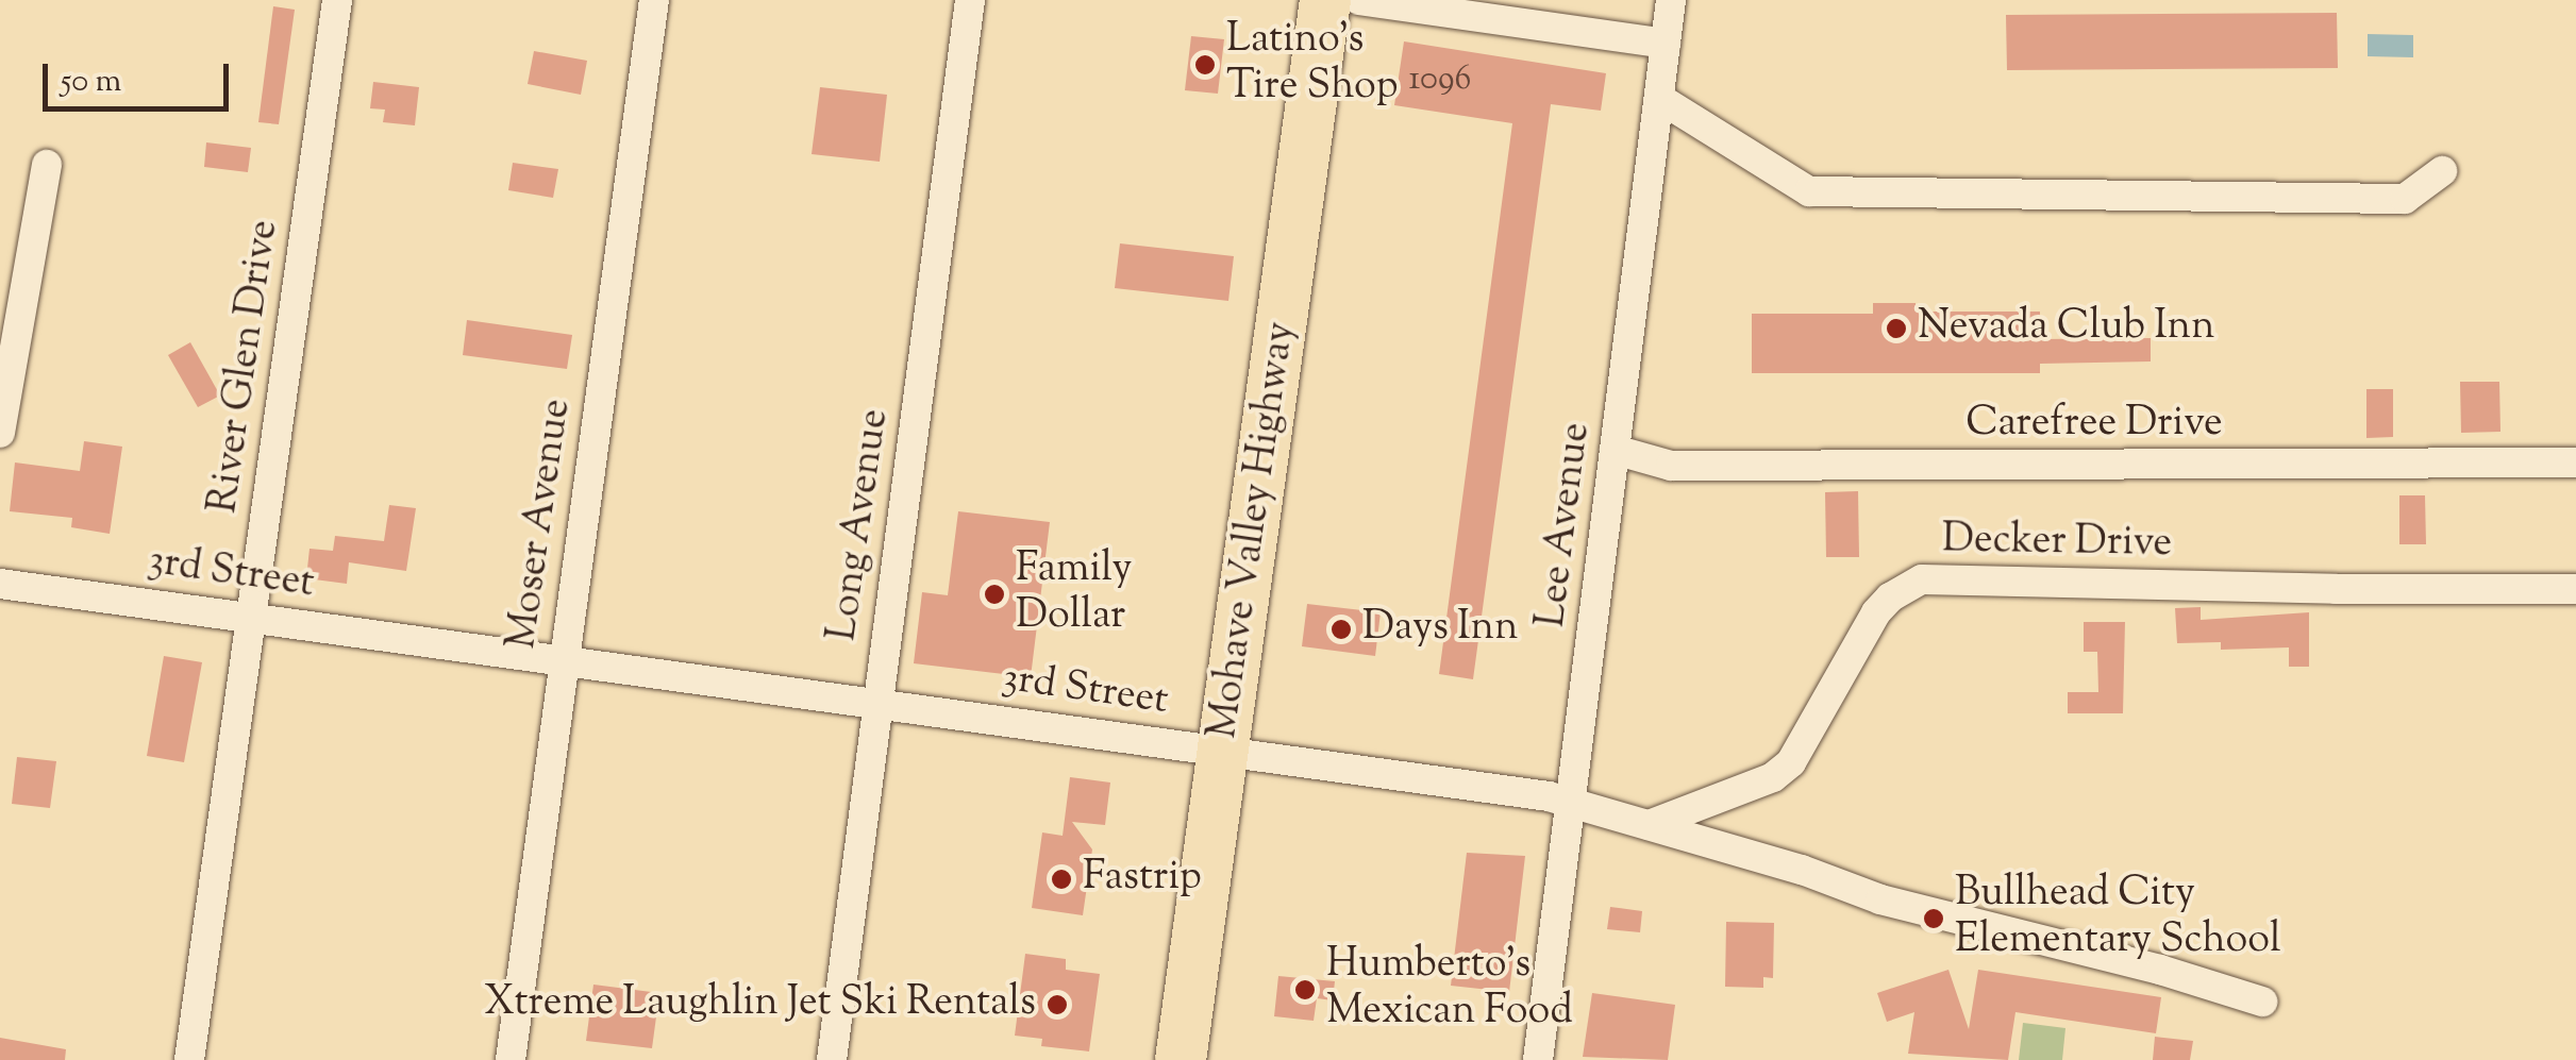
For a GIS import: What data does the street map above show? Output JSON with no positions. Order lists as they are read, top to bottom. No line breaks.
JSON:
{"streets":{"highway":["Mohave Valley Highway"],"street":["River Glen Drive","Carefree Drive","Moser Avenue","Long Avenue","Lee Avenue","Decker Drive","3rd Street"]},"crossings":[["River Glen Drive","3rd Street"],["Carefree Drive","Lee Avenue"],["Moser Avenue","3rd Street"],["Long Avenue","3rd Street"],["Lee Avenue","3rd Street"],["Mohave Valley Highway","3rd Street"],["Decker Drive","3rd Street"]],"places":["Latino's Tire Shop","Nevada Club Inn","Family Dollar","Days Inn","Fastrip","Bullhead City Elementary School","Humberto's Mexican Food","Xtreme Laughlin Jet Ski Rentals"],"house_numbers":["1096"],"scale_bar":"50 m"}
